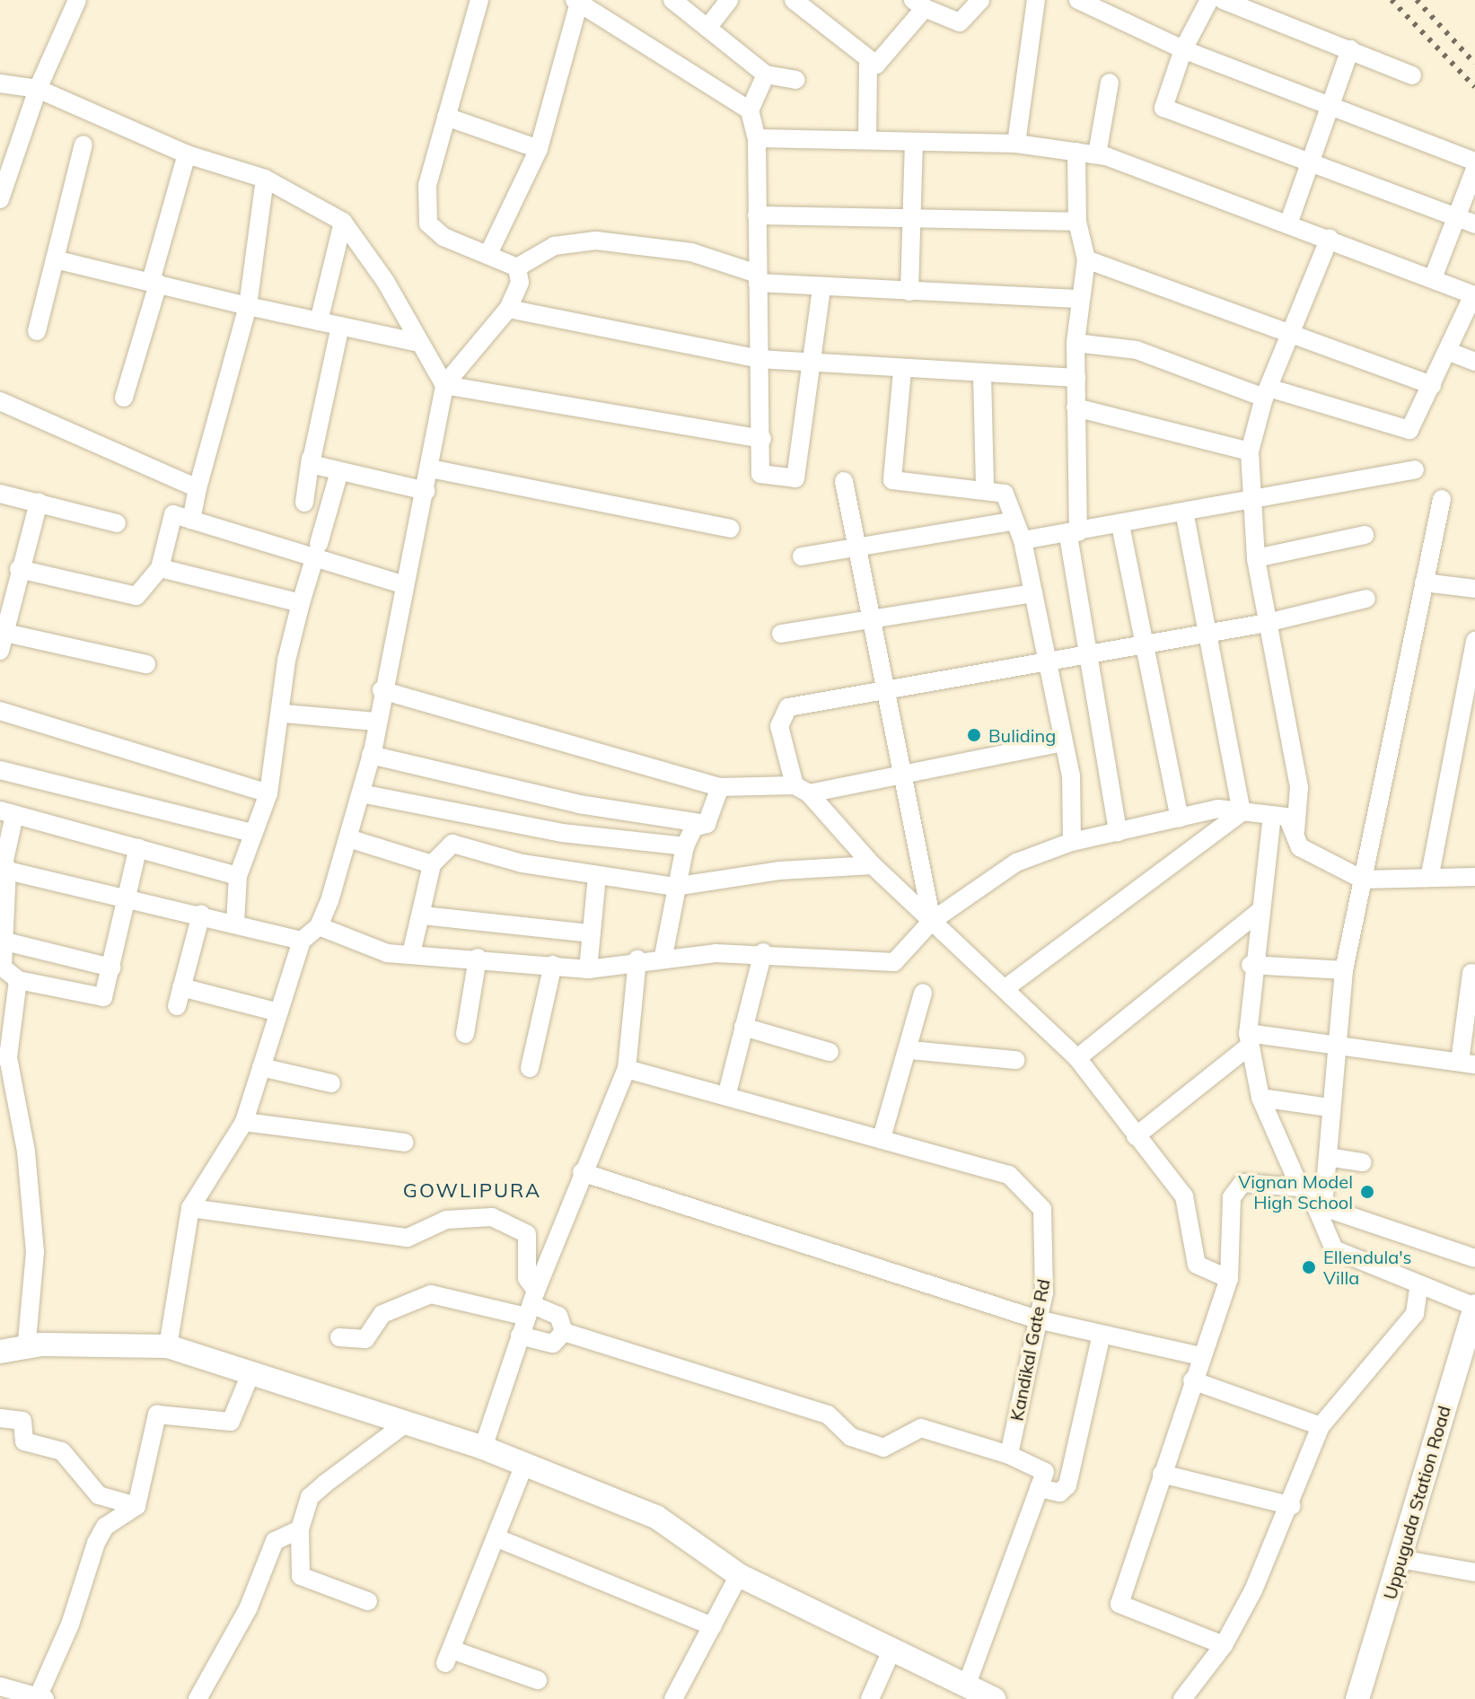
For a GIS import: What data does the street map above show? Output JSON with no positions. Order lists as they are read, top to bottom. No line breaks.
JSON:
{"streets":{"street":["Kandikal Gate Rd","Uppuguda Station Road"]},"districts":["GOWLIPURA"],"places":["Buliding","Vignan Model High School","Ellendula's Villa"]}
